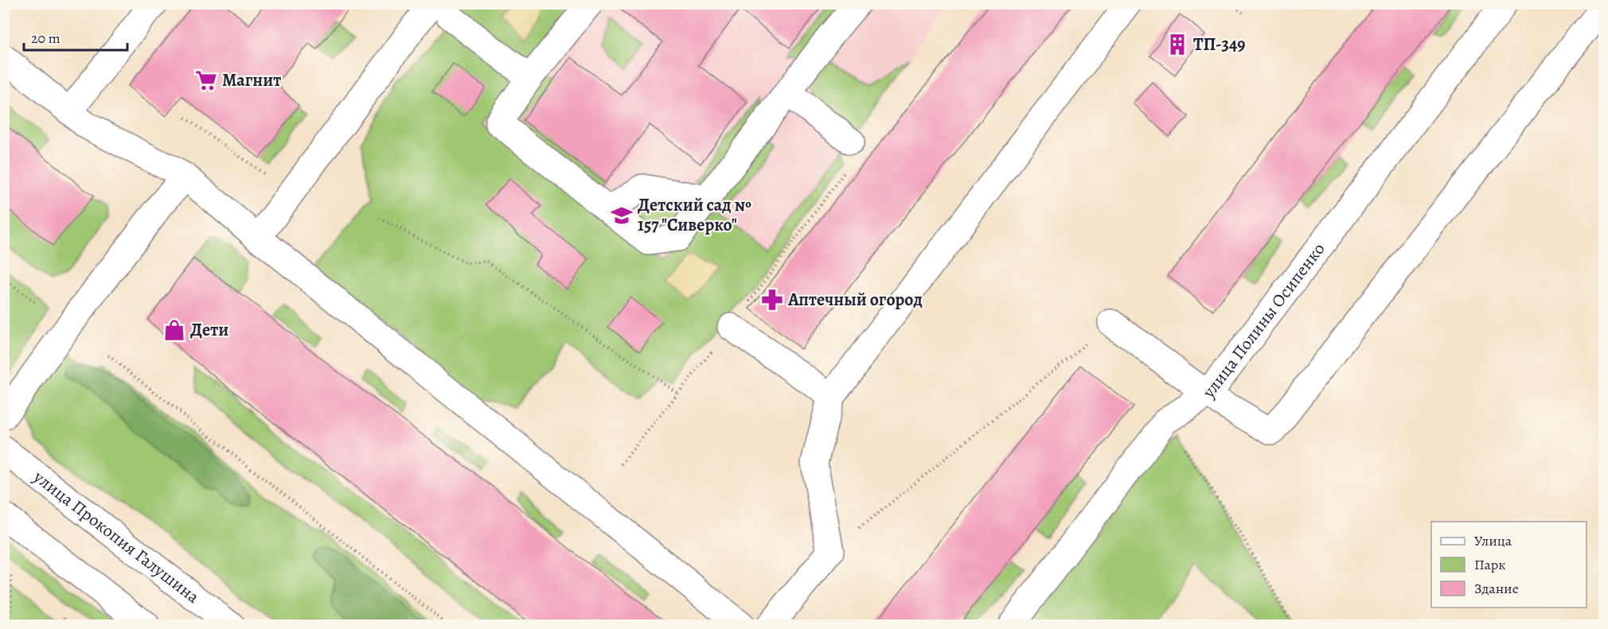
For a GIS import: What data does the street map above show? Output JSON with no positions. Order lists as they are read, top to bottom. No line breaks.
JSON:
{"streets":{"street":["улица Полины Осипенко","улица Прокопия Галушина"]},"places":{"building":["ТП-349"],"supermarket":["Магнит"],"school or university":["Детский сад № 157 \"Сиверко\""],"pharmacy":["Аптечный огород"],"shop":["Дети"]},"legend":["Улица","Парк","Здание"],"scale_bar":"20 m"}
